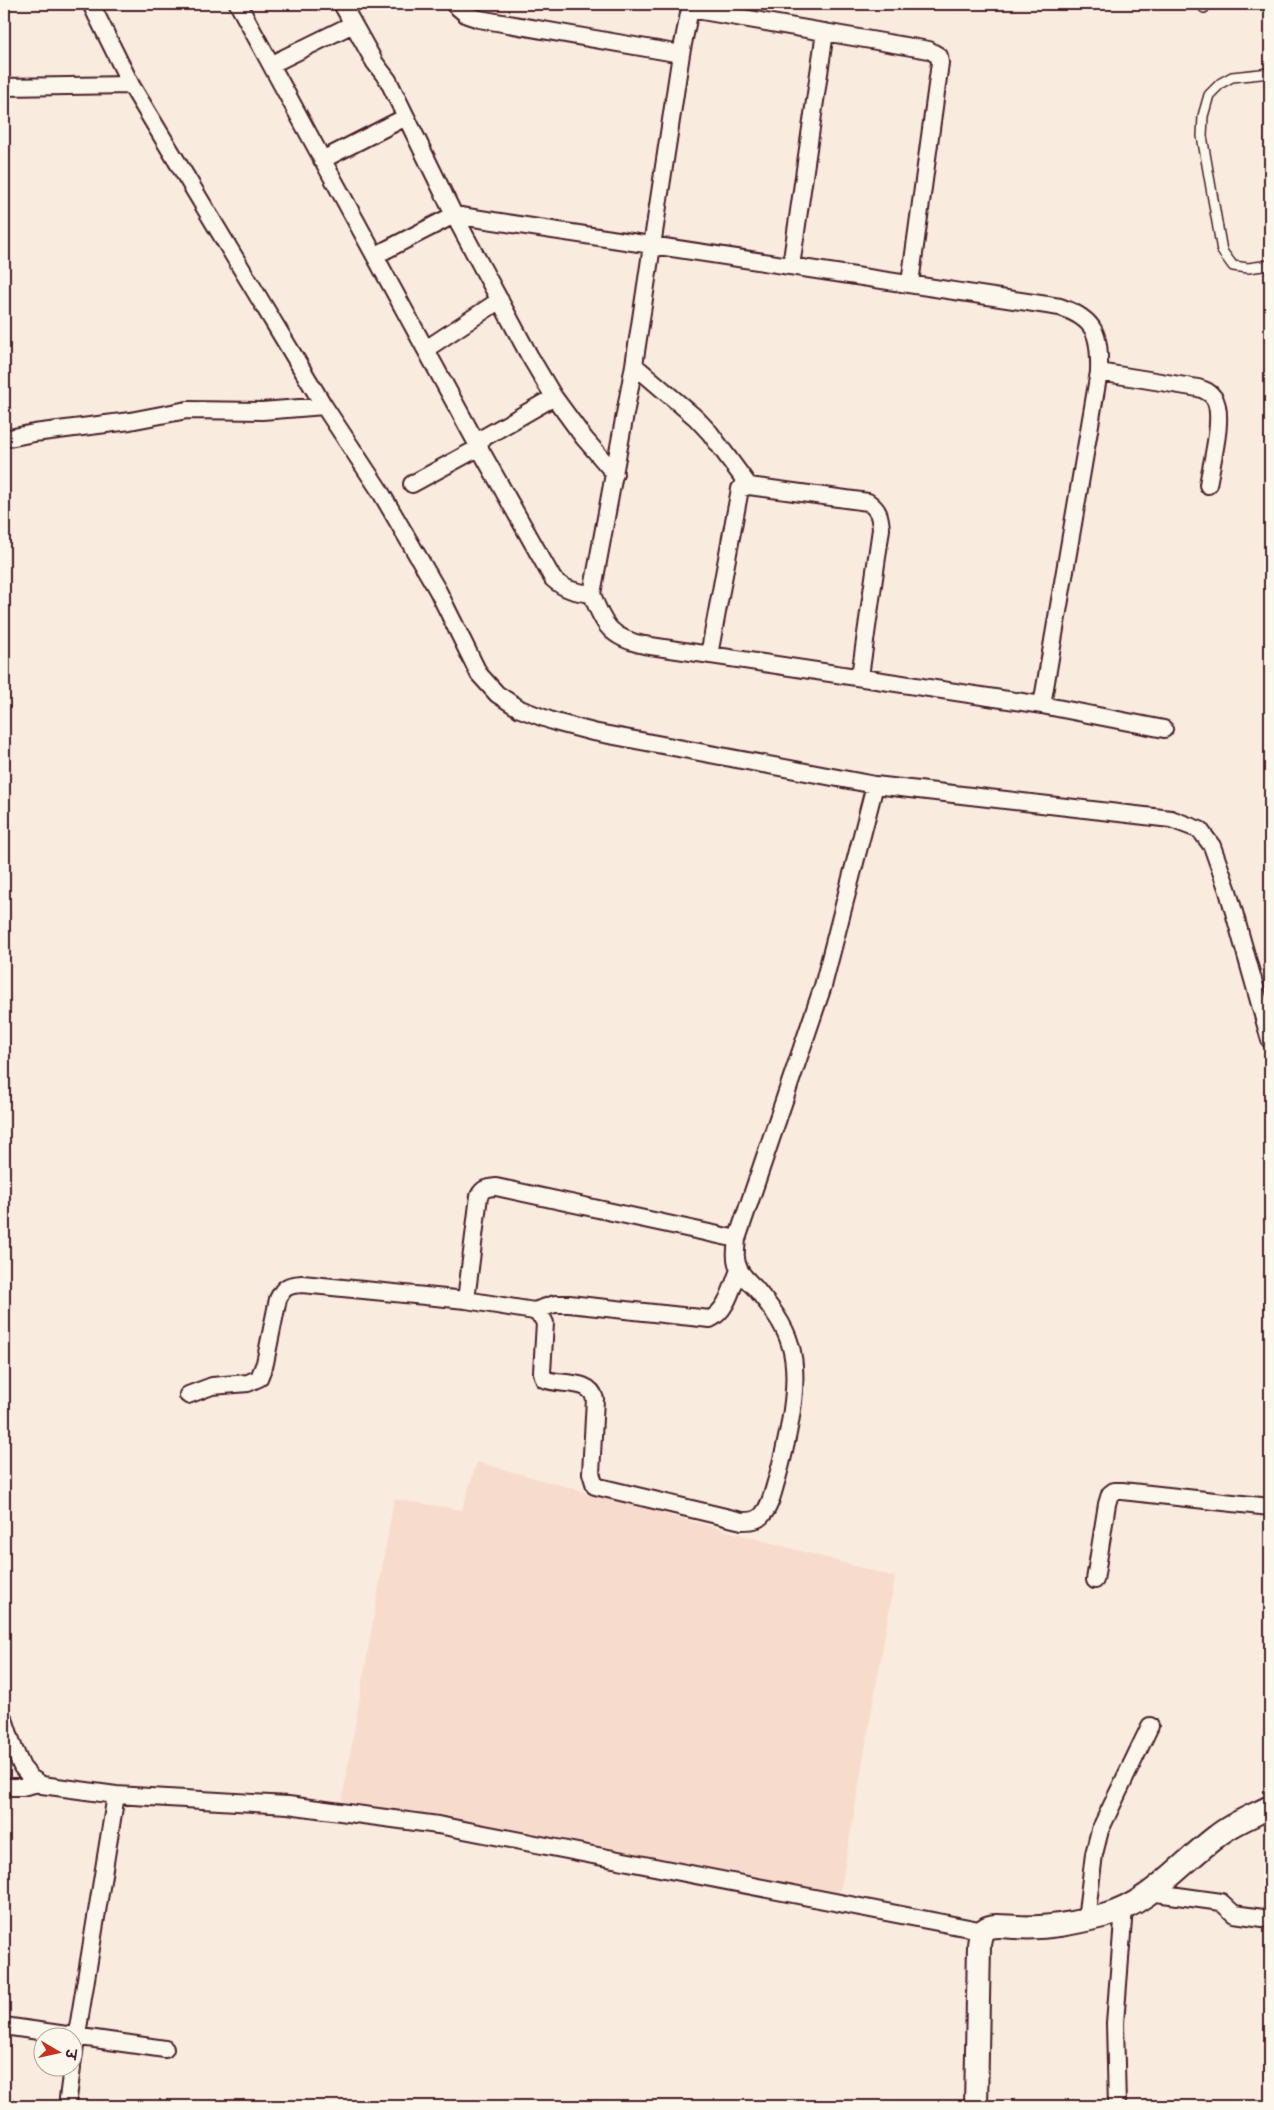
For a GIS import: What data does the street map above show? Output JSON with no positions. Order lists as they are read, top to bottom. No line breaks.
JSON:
{"north":"right"}
